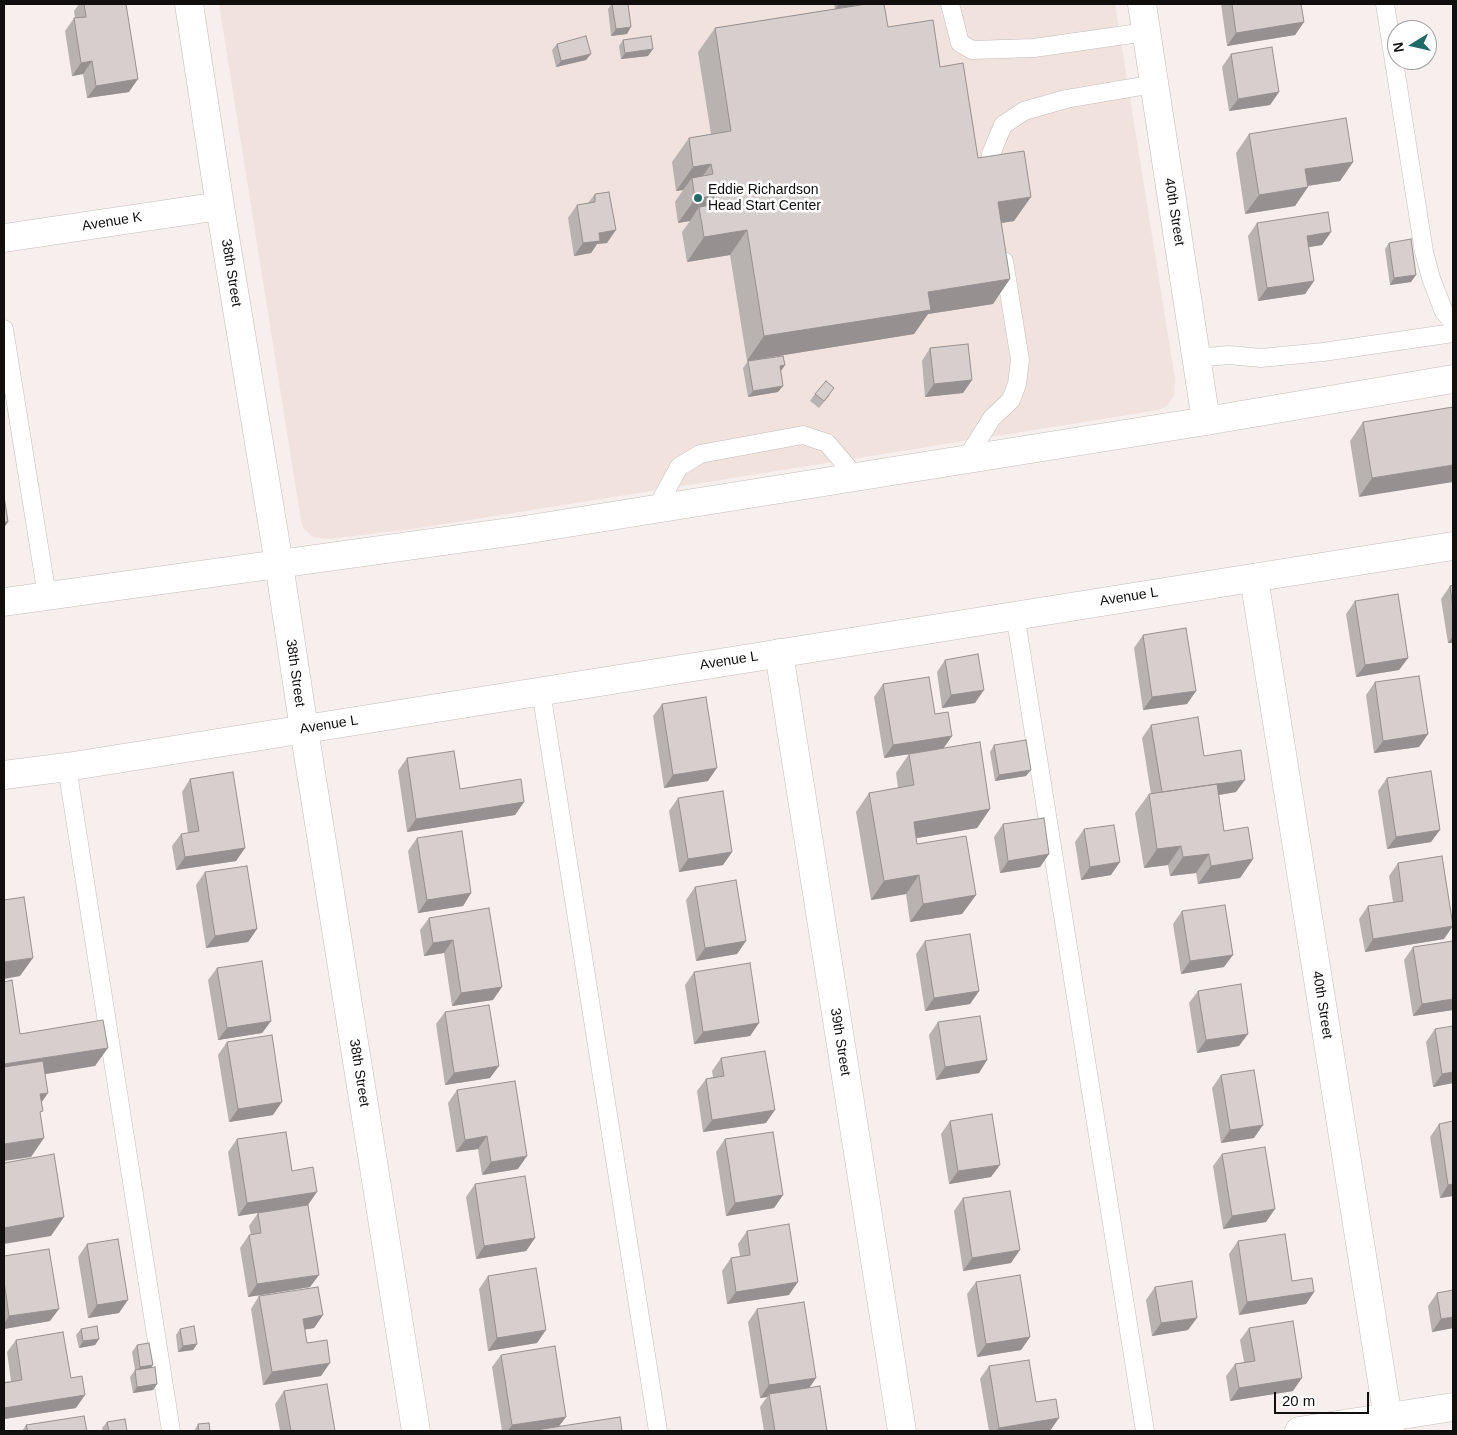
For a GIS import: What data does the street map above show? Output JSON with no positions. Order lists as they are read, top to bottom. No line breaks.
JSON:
{"streets":{"street":["40th Street","Avenue K","38th Street","Avenue L","39th Street"]},"crossings":[["40th Street","Avenue L"],["Avenue K","38th Street"],["38th Street","Avenue L"],["Avenue L","39th Street"]],"places":["Eddie Richardson Head Start Center"],"scale_bar":"20 m","north":"left"}
